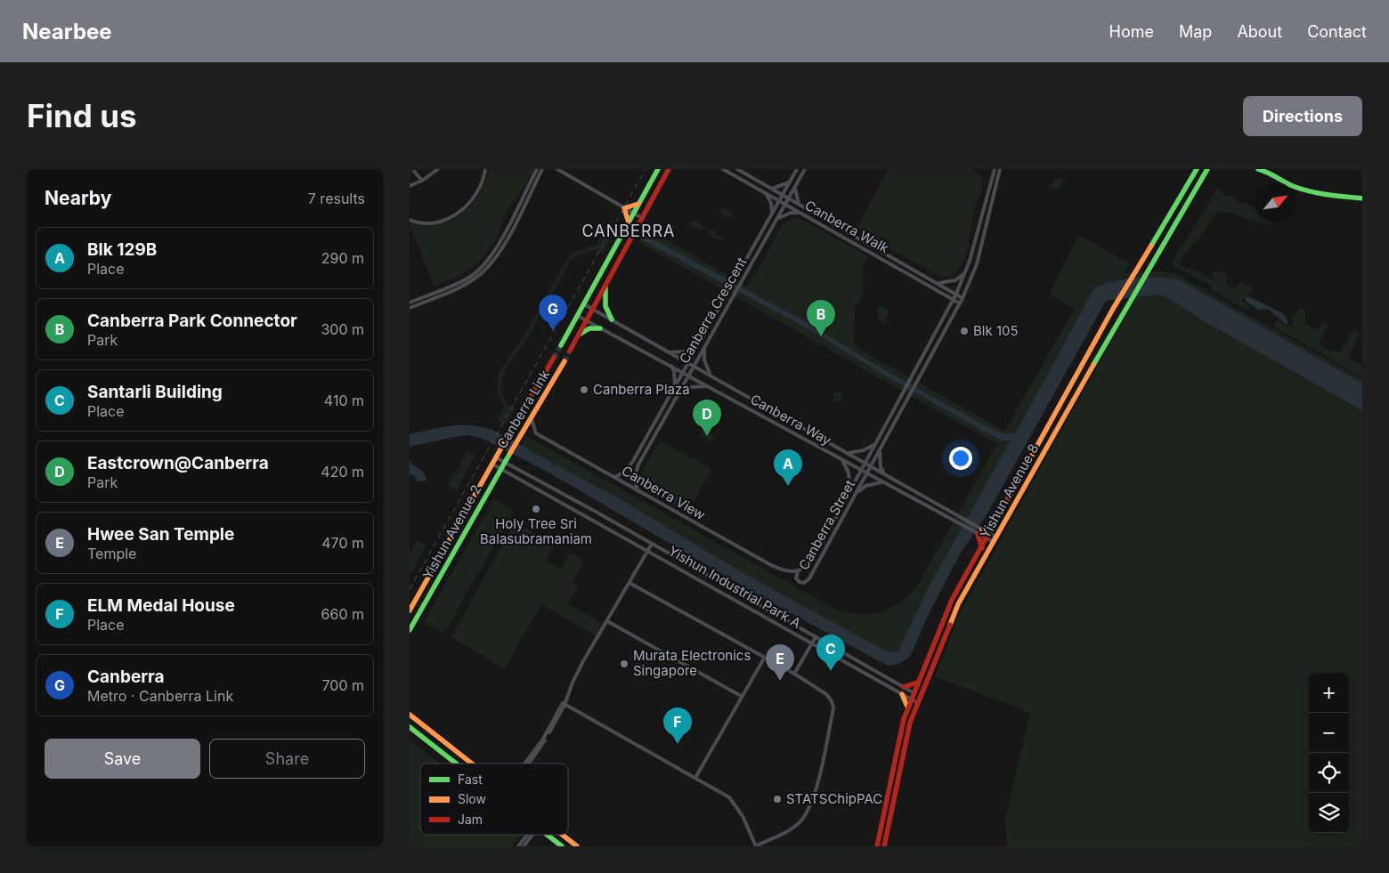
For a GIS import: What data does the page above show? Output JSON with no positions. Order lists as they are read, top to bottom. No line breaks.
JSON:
{"streets":{"main road":["Canberra Link","Yishun Avenue 8","Yishun Avenue 2"],"street":["Canberra Walk","Canberra Crescent","Canberra Way","Canberra View","Canberra Street","Yishun Industrial Park A"]},"crossings":[["Canberra Walk","Canberra Crescent"],["Canberra Walk","Canberra Street"],["Canberra Crescent","Canberra Way"],["Canberra Crescent","Canberra View"],["Canberra Link","Canberra View"],["Canberra Link","Yishun Avenue 2"],["Canberra Link","Yishun Industrial Park A"],["Canberra Way","Yishun Avenue 8"],["Canberra Way","Canberra Street"],["Yishun Avenue 8","Yishun Industrial Park A"],["Canberra View","Canberra Street"],["Yishun Avenue 2","Yishun Industrial Park A"]],"districts":["CANBERRA"],"places":["Blk 105","Canberra Plaza","Holy Tree Sri Balasubramaniam","Murata Electronics Singapore","STATSChipPAC"],"legend":["Fast","Slow","Jam"],"north":"top right","page":{"header":"Nearbee","nav":["Home","Map","About","Contact"],"buttons":["Directions",["Save","Share"]],"title":"Find us","heading":["Nearby","7 results"],"list":[{"mark":"A","name":"Blk 129B","note":"Place","value":"290 m"},{"mark":"B","name":"Canberra Park Connector","note":"Park","value":"300 m"},{"mark":"C","name":"Santarli Building","note":"Place","value":"410 m"},{"mark":"D","name":"Eastcrown@Canberra","note":"Park","value":"420 m"},{"mark":"E","name":"Hwee San Temple","note":"Temple","value":"470 m"},{"mark":"F","name":"ELM Medal House","note":"Place","value":"660 m"},{"mark":"G","name":"Canberra","note":"Metro · Canberra Link","value":"700 m"}],"pins":["G","B","D","A","C","E","F"],"map_buttons":["+","−"]}}
